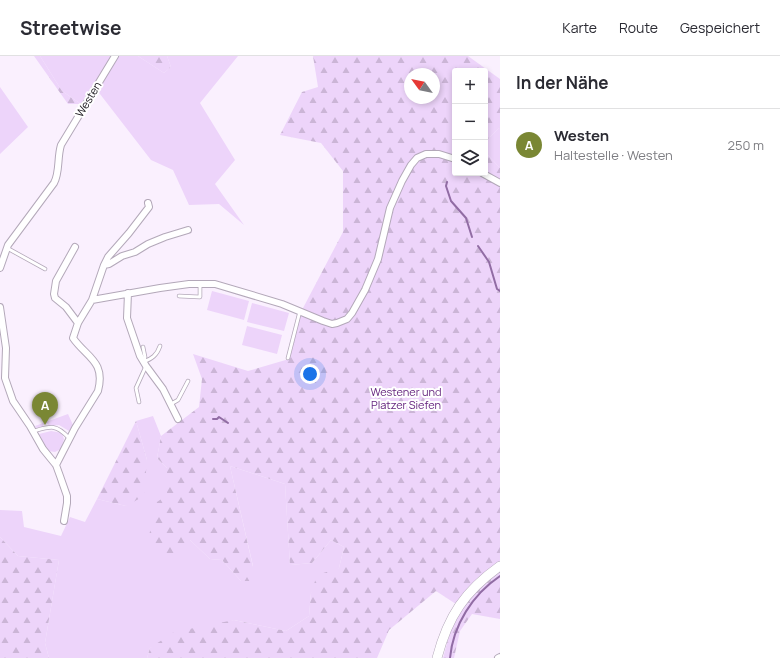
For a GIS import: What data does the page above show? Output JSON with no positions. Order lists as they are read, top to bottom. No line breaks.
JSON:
{"streets":{"street":["Westen"]},"parks":["Westener und Platzer Siefen"],"north":"top left","page":{"header":"Streetwise","nav":["Karte","Route","Gespeichert"],"heading":"In der Nähe","map_buttons":["+","−"],"list":[{"mark":"A","name":"Westen","note":"Haltestelle · Westen","value":"250 m"}],"pins":"A"}}
